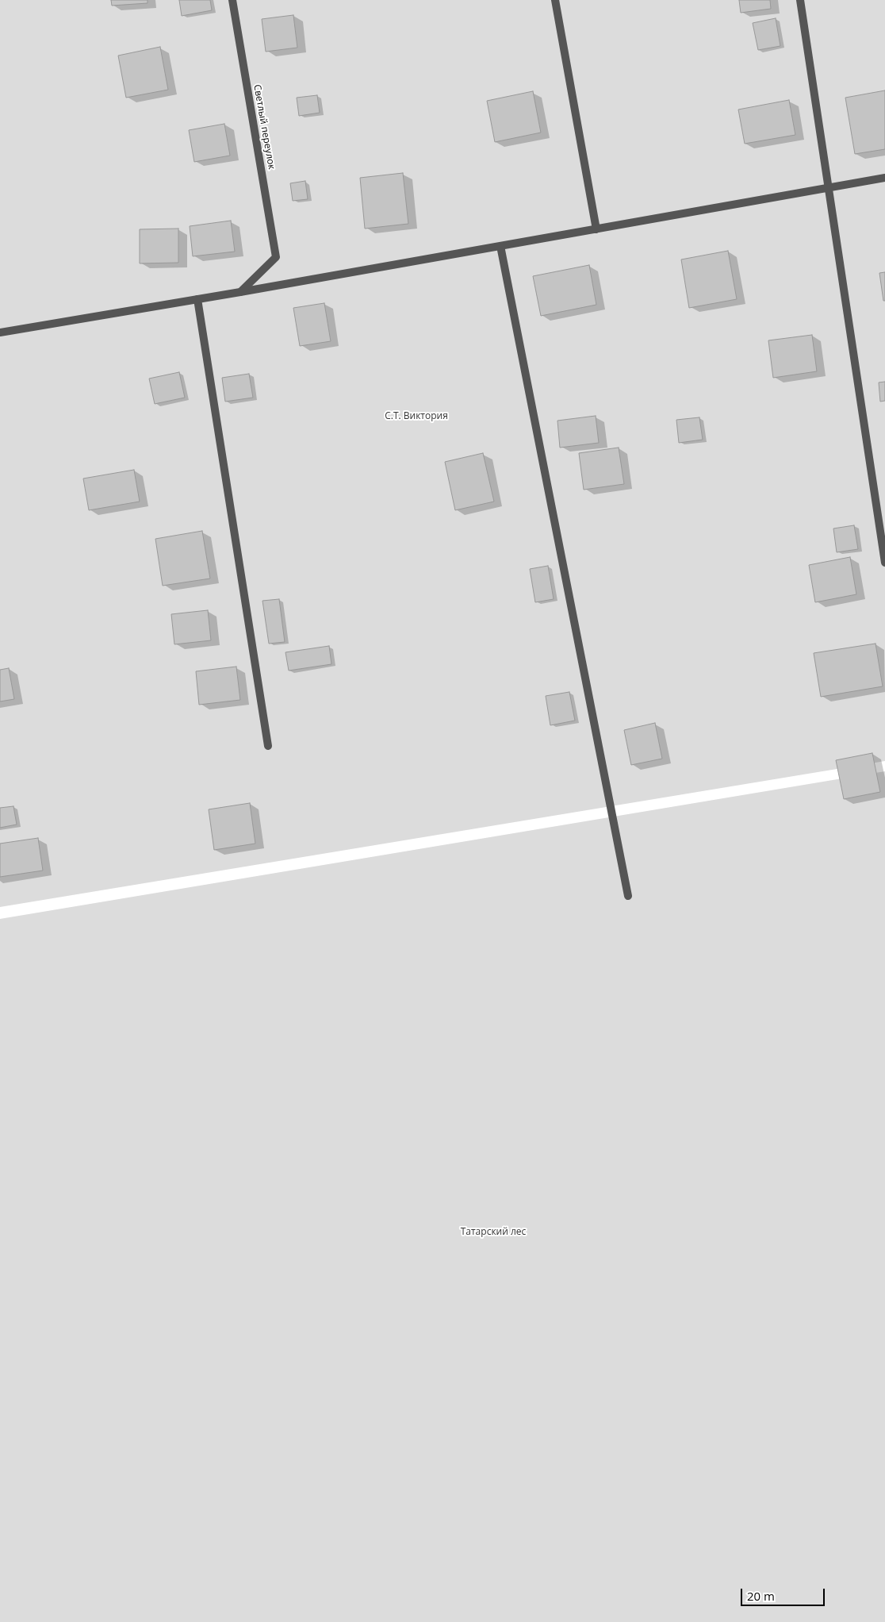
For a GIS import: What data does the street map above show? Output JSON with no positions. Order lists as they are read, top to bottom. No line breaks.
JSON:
{"streets":{"street":["Светлый переулок"]},"parks":["С.Т. Виктория","Татарский лес"],"scale_bar":"20 m"}
